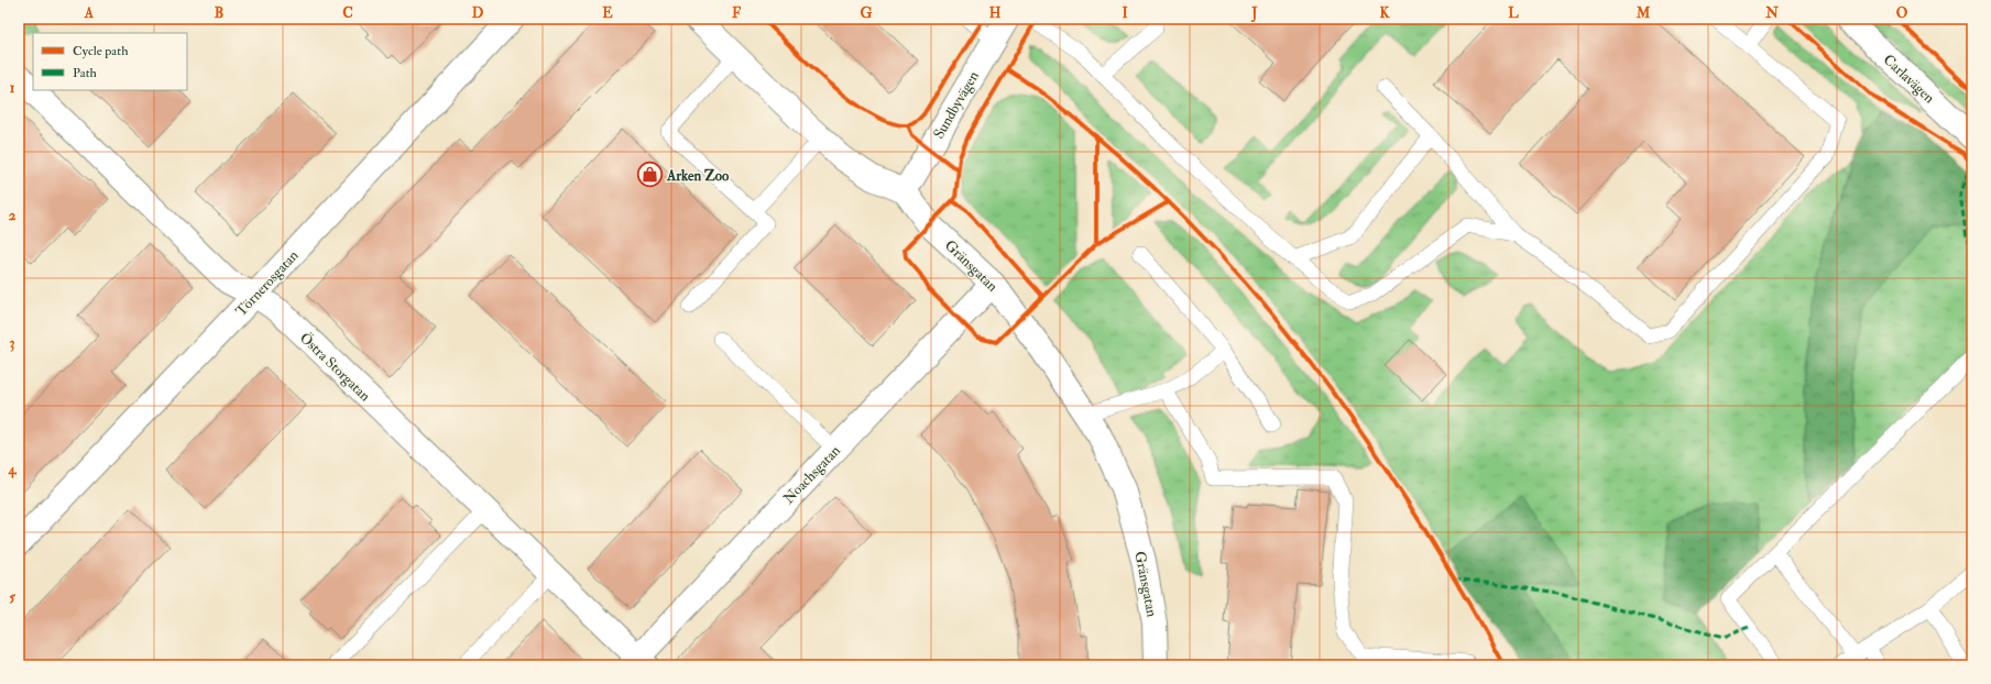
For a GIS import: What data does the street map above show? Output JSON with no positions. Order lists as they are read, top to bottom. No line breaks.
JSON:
{"streets":{"street":["Carlavägen","Sundbyvägen","Gränsgatan","Törnerosgatan","Östra Storgatan","Noachsgatan"]},"crossings":[["Sundbyvägen","Gränsgatan"],["Gränsgatan","Noachsgatan"],["Törnerosgatan","Östra Storgatan"],["Östra Storgatan","Noachsgatan"]],"places":{"shop":["Arken Zoo"]},"legend":["Cycle path","Path"],"grid":{"columns":["A","B","C","D","E","F","G","H","I","J","K","L","M","N","O"],"rows":["1","2","3","4","5"]}}
